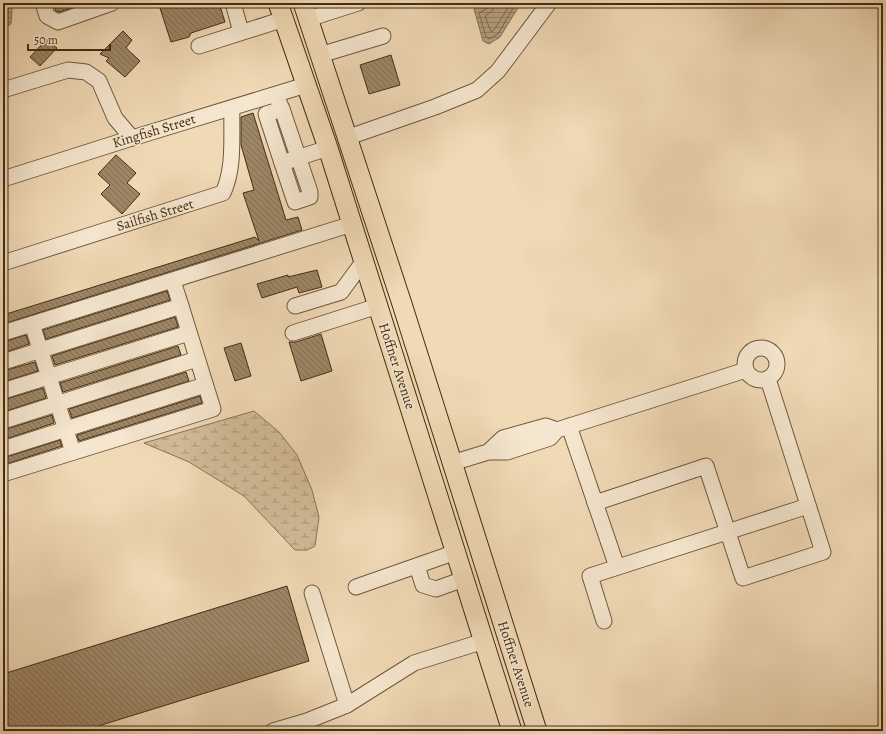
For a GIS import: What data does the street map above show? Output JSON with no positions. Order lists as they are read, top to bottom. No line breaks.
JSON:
{"streets":{"main road":["Hoffner Avenue"],"street":["Kingfish Street","Sailfish Street"]},"crossings":[["Kingfish Street","Sailfish Street"],["Kingfish Street","Hoffner Avenue"]],"scale_bar":"50 m"}
